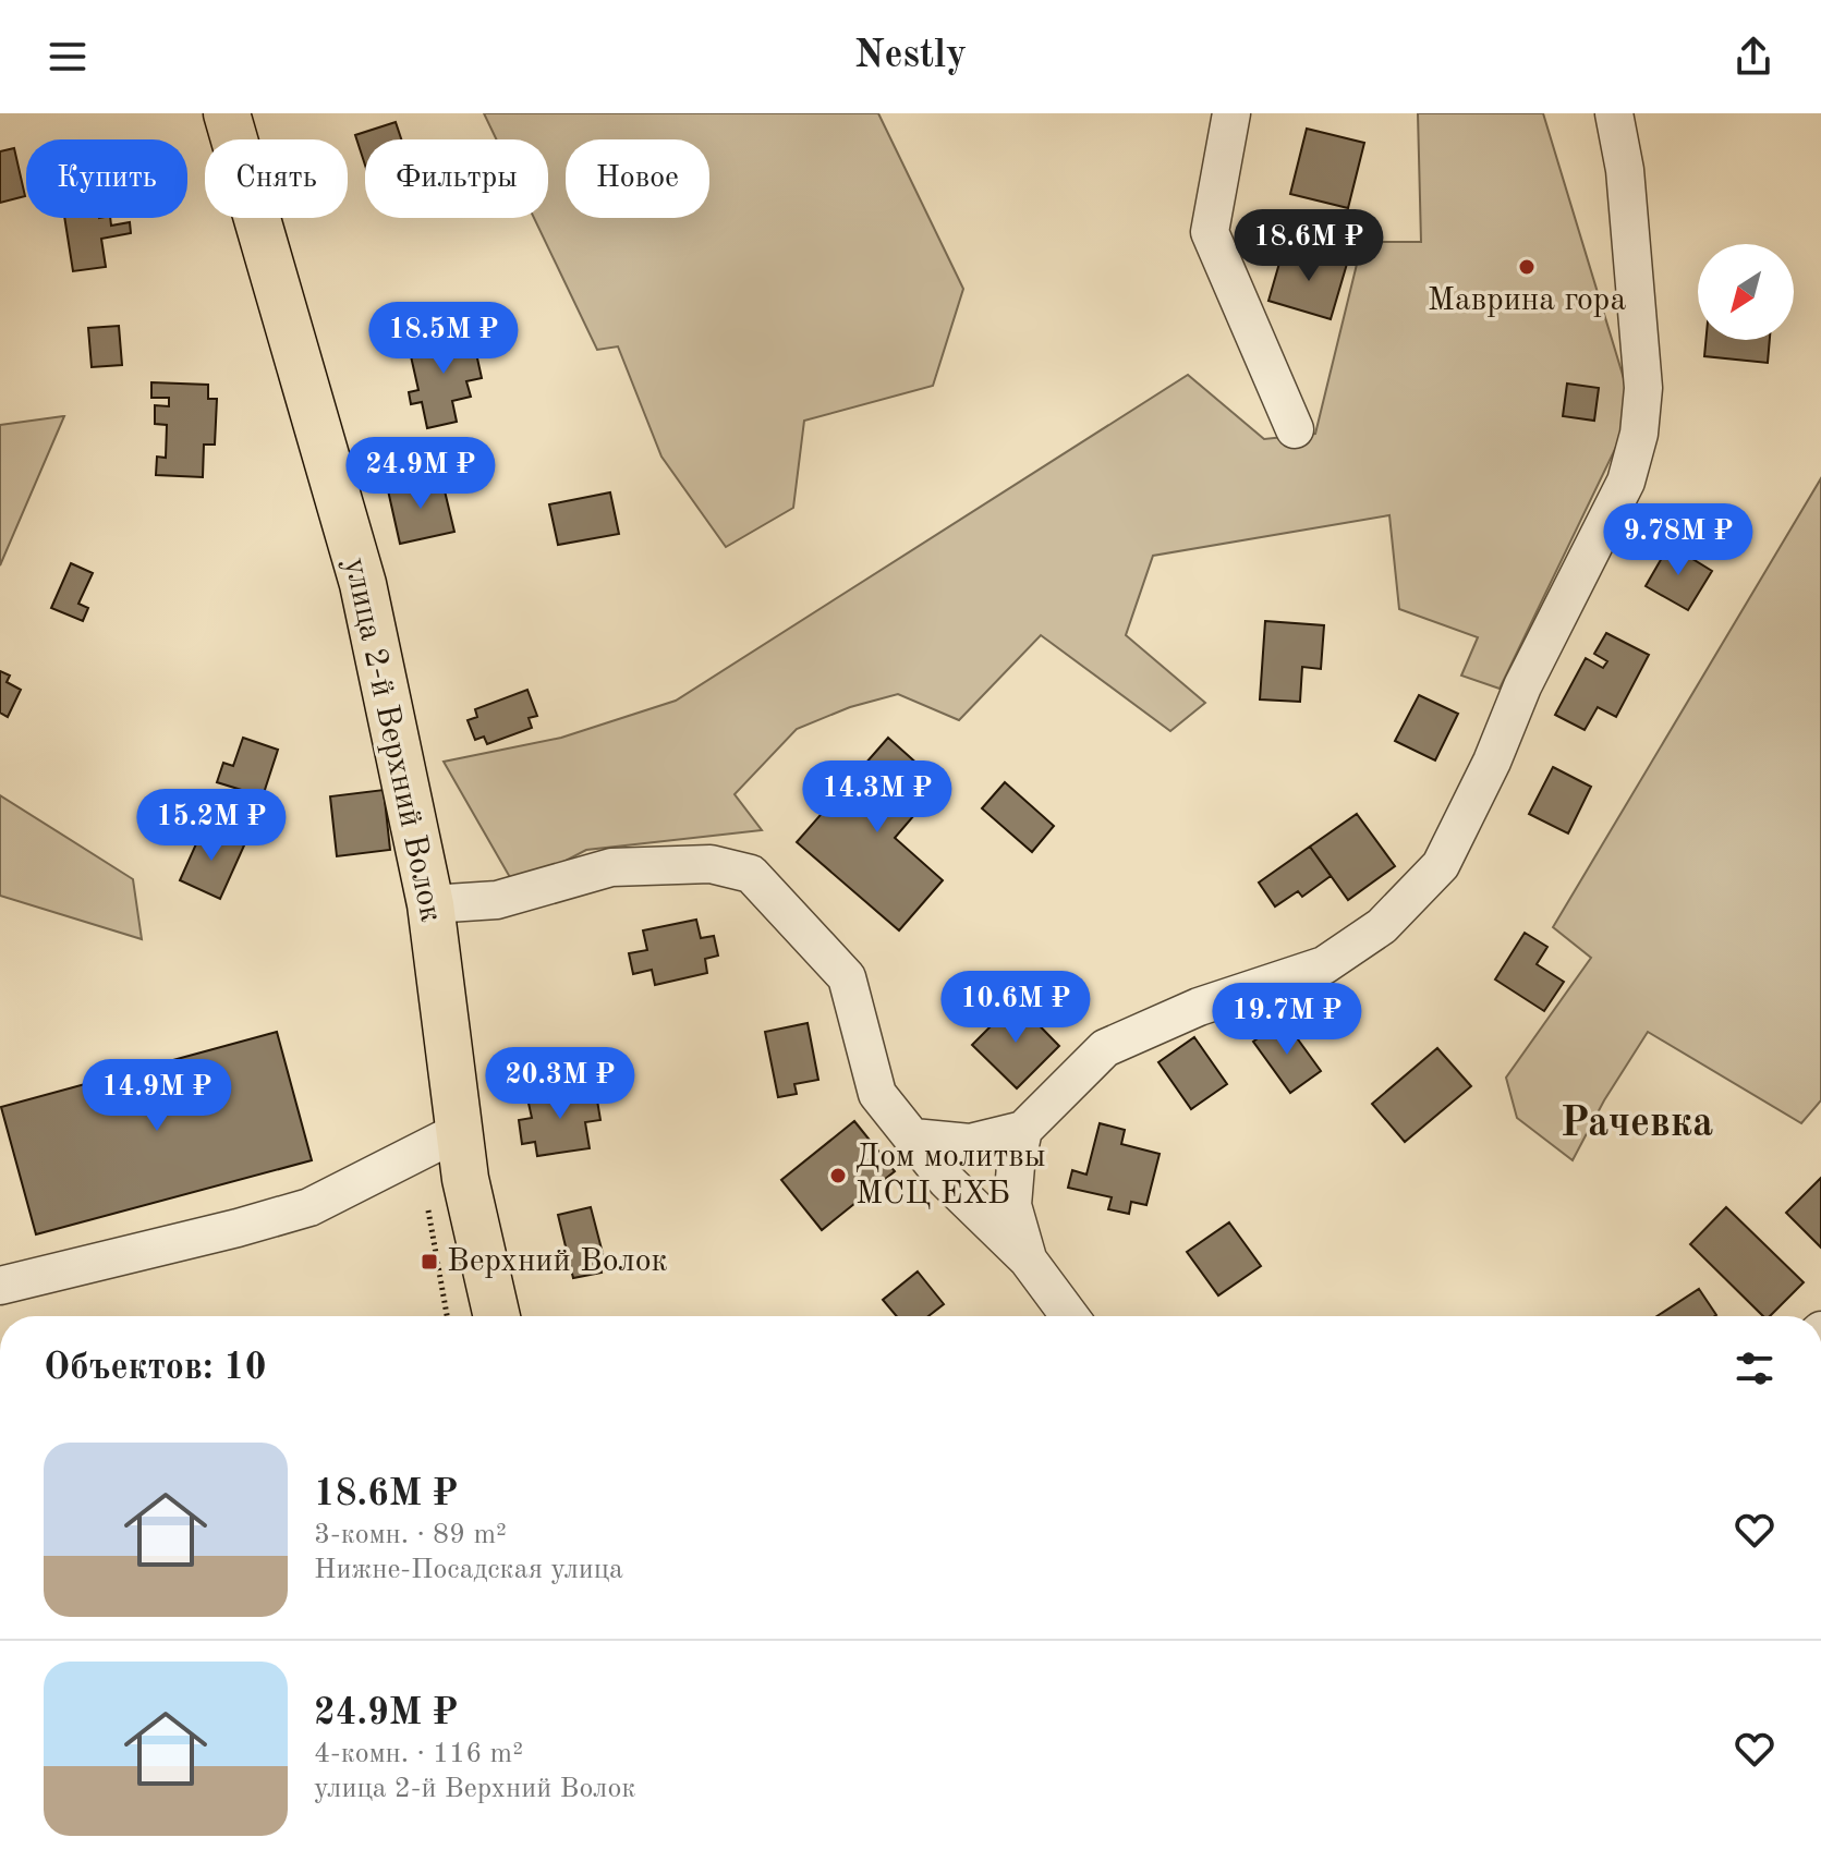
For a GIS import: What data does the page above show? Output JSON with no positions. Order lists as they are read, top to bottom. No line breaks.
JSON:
{"streets":{"main road":["улица 2-й Верхний Волок"]},"districts":["Рачевка"],"places":{"other":["Маврина гора","Дом молитвы МСЦ ЕХБ"],"transit":["Верхний Волок"]},"north":"bottom left","page":{"header":"Nestly","chip":["Купить","Снять","Фильтры","Новое"],"price":["18.6M ₽","18.5M ₽","24.9M ₽","9.78M ₽","14.3M ₽","15.2M ₽","10.6M ₽","19.7M ₽","20.3M ₽","14.9M ₽"],"heading":"Объектов: 10","list":[{"name":"18.6M ₽","note":"3-комн. · 89 m² · Нижне-Посадская улица"},{"name":"24.9M ₽","note":"4-комн. · 116 m² · улица 2-й Верхний Волок"}]}}
